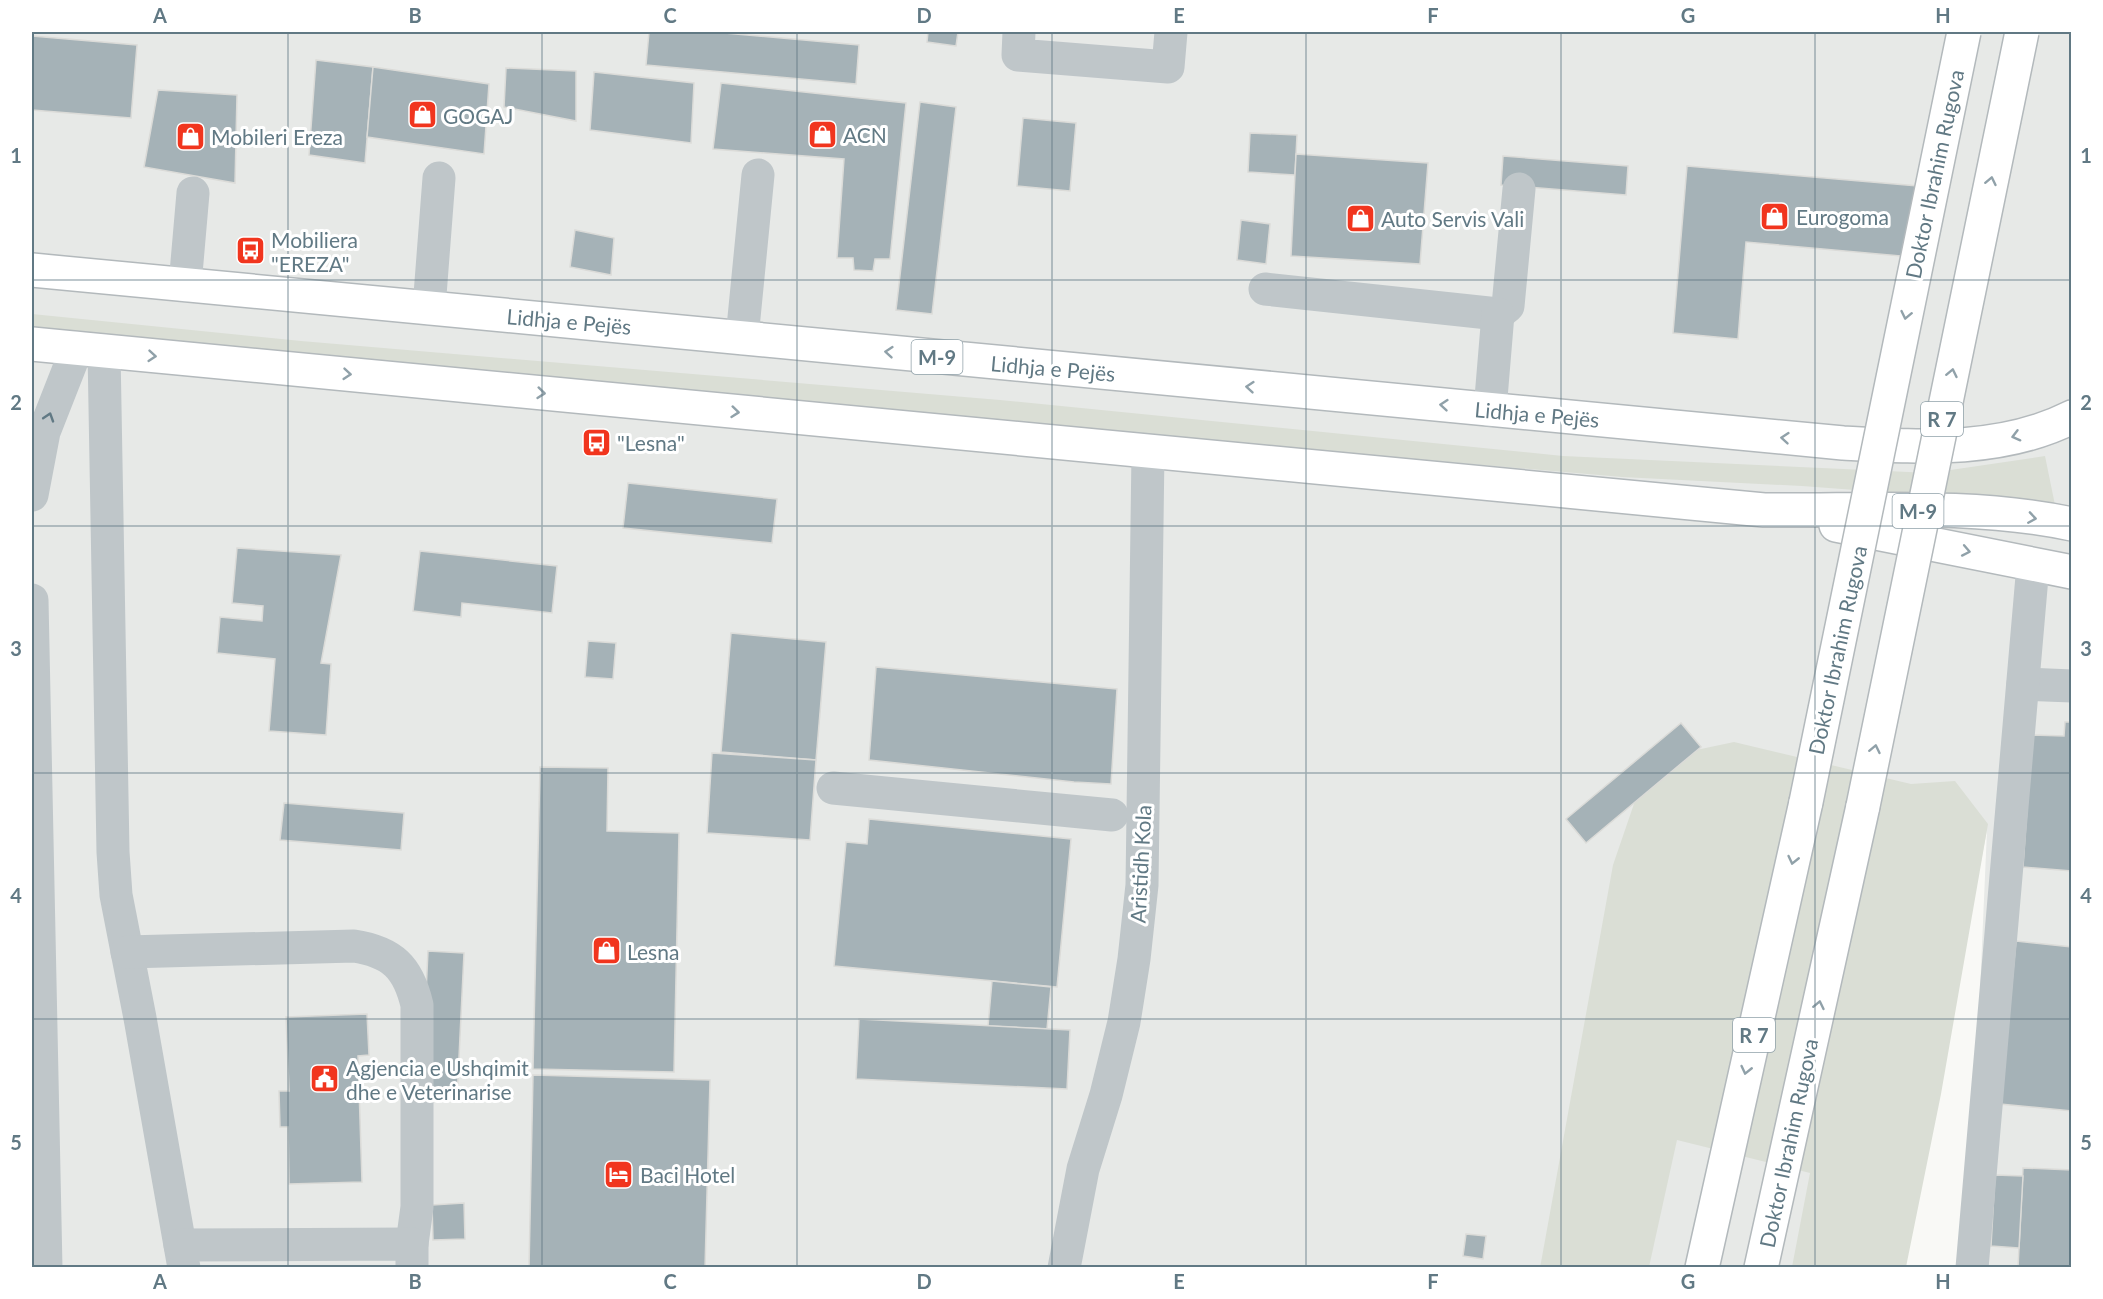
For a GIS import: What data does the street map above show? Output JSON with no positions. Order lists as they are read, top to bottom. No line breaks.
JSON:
{"streets":{"highway":["Doktor Ibrahim Rugova","Lidhja e Pejës","M-9","R 7"],"street":["Aristidh Kola"]},"crossings":[["M-9","Aristidh Kola"]],"places":{"shop":["GOGAJ","ACN","Mobileri Ereza","Eurogoma","Auto Servis Vali","Lesna"],"bus stop":["Mobiliera \"EREZA\"","\"Lesna\""],"public building":["Agjencia e Ushqimit dhe e Veterinarise"],"hotel":["Baci Hotel"]},"grid":{"columns":["A","B","C","D","E","F","G","H"],"rows":["1","2","3","4","5"]}}
